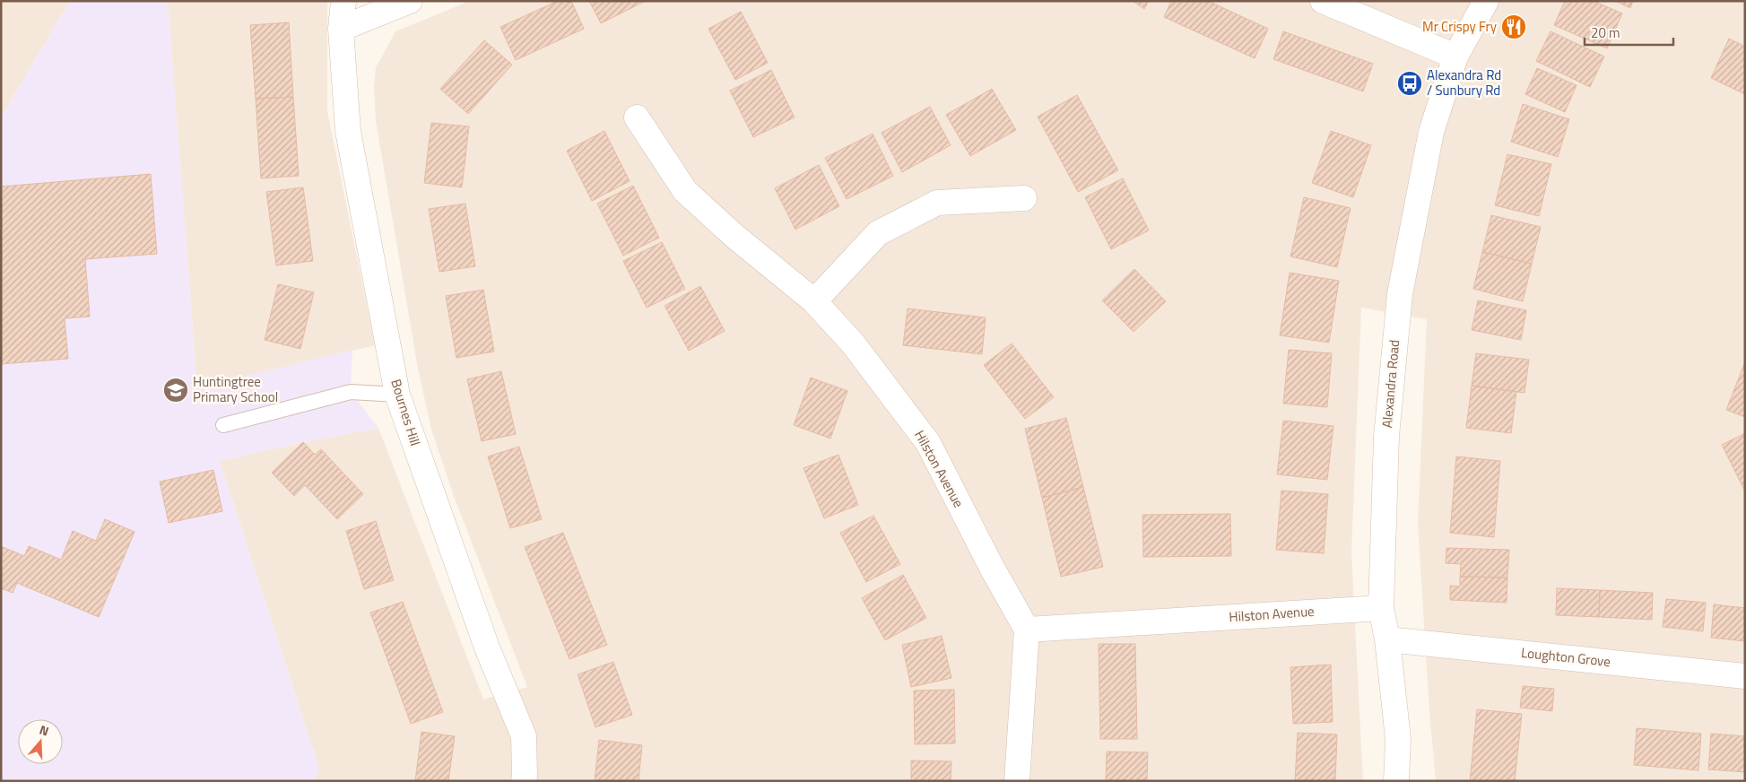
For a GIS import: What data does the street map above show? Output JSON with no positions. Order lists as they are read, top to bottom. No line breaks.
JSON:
{"streets":{"street":["Alexandra Road","Bournes Hill","Hilston Avenue","Loughton Grove"]},"crossings":[["Alexandra Road","Hilston Avenue"],["Alexandra Road","Loughton Grove"]],"places":{"restaurant":["Mr Crispy Fry"],"bus stop":["Alexandra Rd / Sunbury Rd"],"school or university":["Huntingtree Primary School"]},"scale_bar":"20 m","north":"top"}
